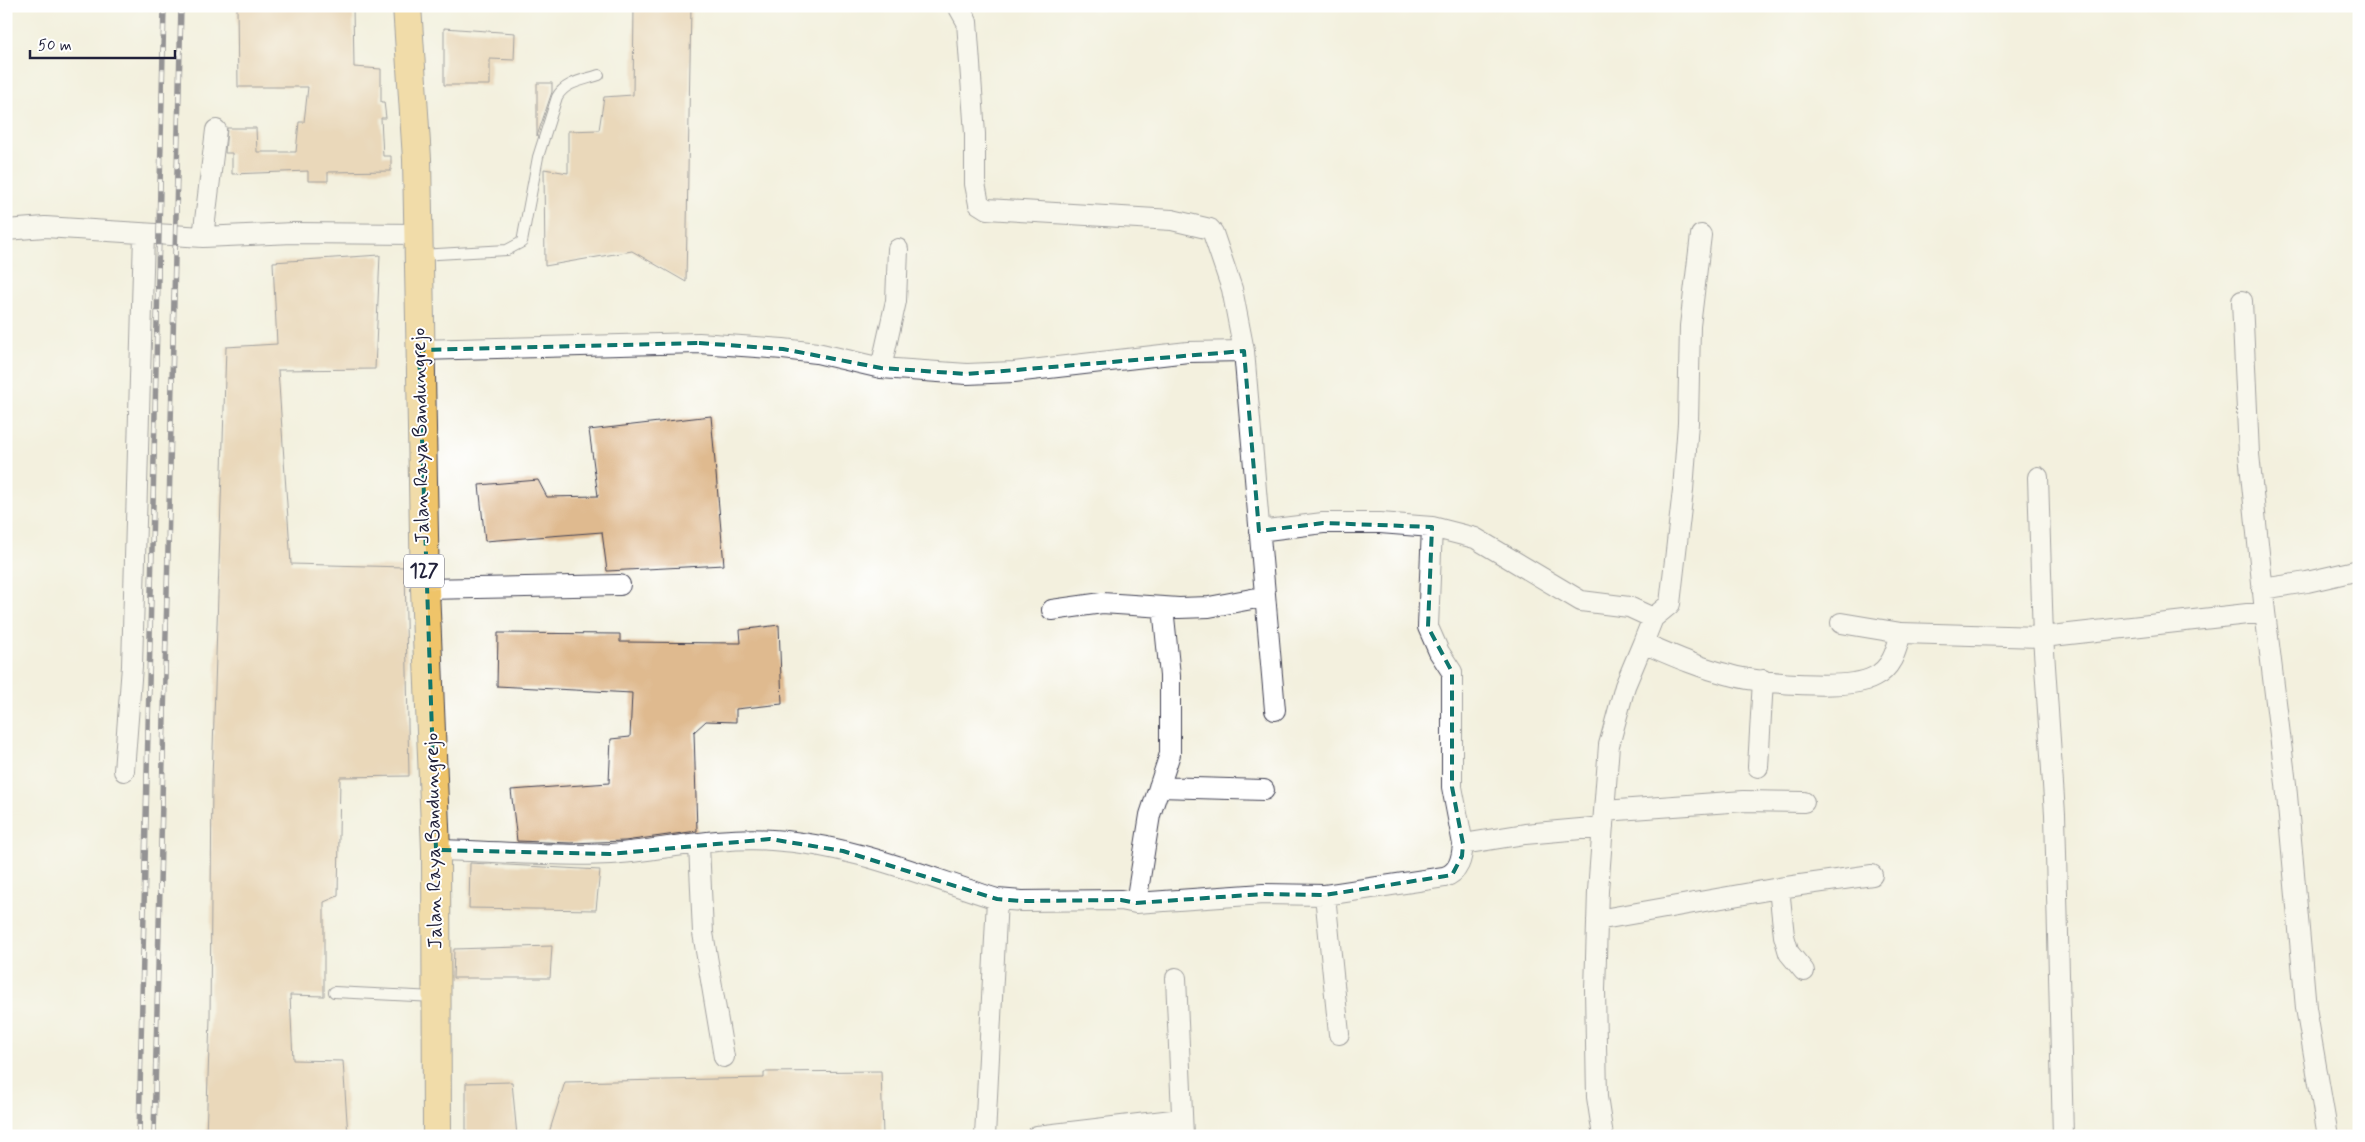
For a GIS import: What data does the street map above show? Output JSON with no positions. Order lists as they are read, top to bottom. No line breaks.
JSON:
{"streets":{"main road":["Jalan Raya Bandungrejo","127"]},"scale_bar":"50 m"}
